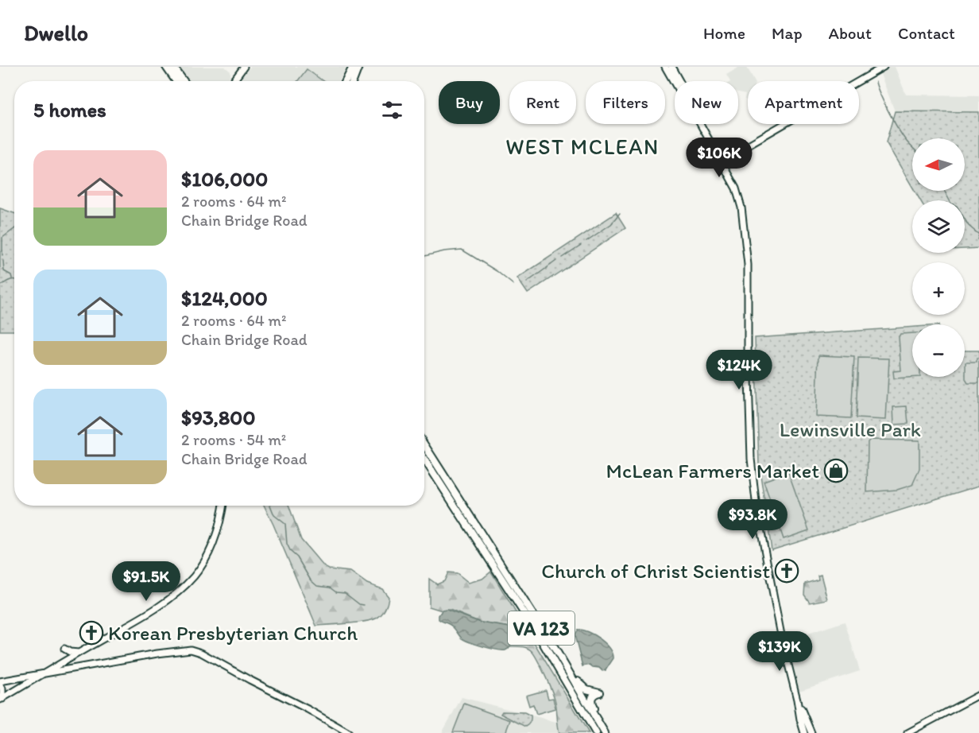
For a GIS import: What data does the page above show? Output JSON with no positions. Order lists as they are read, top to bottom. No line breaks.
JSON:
{"streets":{"main road":["VA 123"]},"districts":["WEST MCLEAN"],"parks":["Lewinsville Park"],"places":{"shop":["McLean Farmers Market"],"church":["Church of Christ Scientist","Korean Presbyterian Church"]},"north":"left","page":{"header":"Dwello","nav":["Home","Map","About","Contact"],"chip":["Buy","Rent","Filters","New","Apartment"],"heading":"5 homes","price":["$106K","$124K","$93.8K","$91.5K","$139K"],"map_buttons":["+","−"],"list":[{"name":"$106,000","note":"2 rooms · 64 m² · Chain Bridge Road"},{"name":"$124,000","note":"2 rooms · 64 m² · Chain Bridge Road"},{"name":"$93,800","note":"2 rooms · 54 m² · Chain Bridge Road"}]}}
